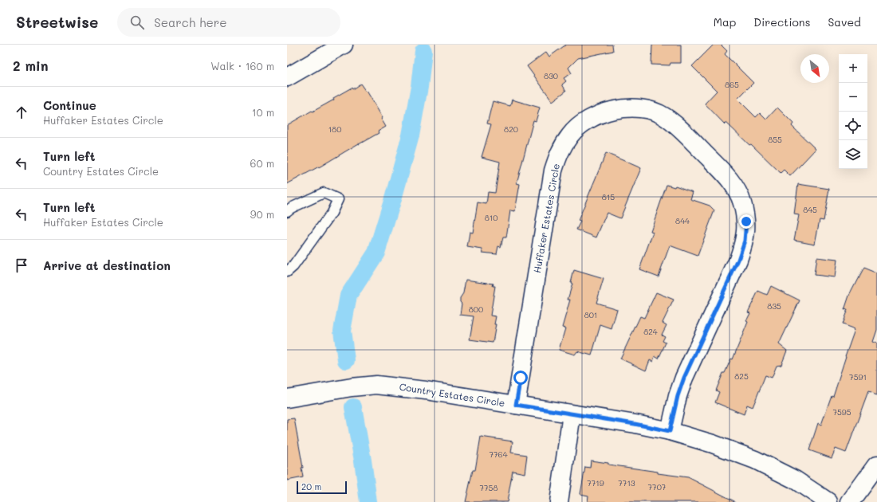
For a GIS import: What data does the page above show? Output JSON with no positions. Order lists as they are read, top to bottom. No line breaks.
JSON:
{"streets":{"street":["Huffaker Estates Circle","Country Estates Circle"]},"crossings":[["Huffaker Estates Circle","Country Estates Circle"]],"house_numbers":["830","865","180","820","855","815","845","810","844","835","800","801","824","825","7591","7595","7764","7719","7713","7707","7758"],"scale_bar":"20 m","north":"bottom right","page":{"header":"Streetwise","search":"Search here","nav":["Map","Directions","Saved"],"heading":["2 min","Walk · 160 m"],"map_buttons":["+","−"],"list":[["Continue","Huffaker Estates Circle","10 m"],["Turn left","Country Estates Circle","60 m"],["Turn left","Huffaker Estates Circle","90 m"],"Arrive at destination"],"scale":"20 m"}}
